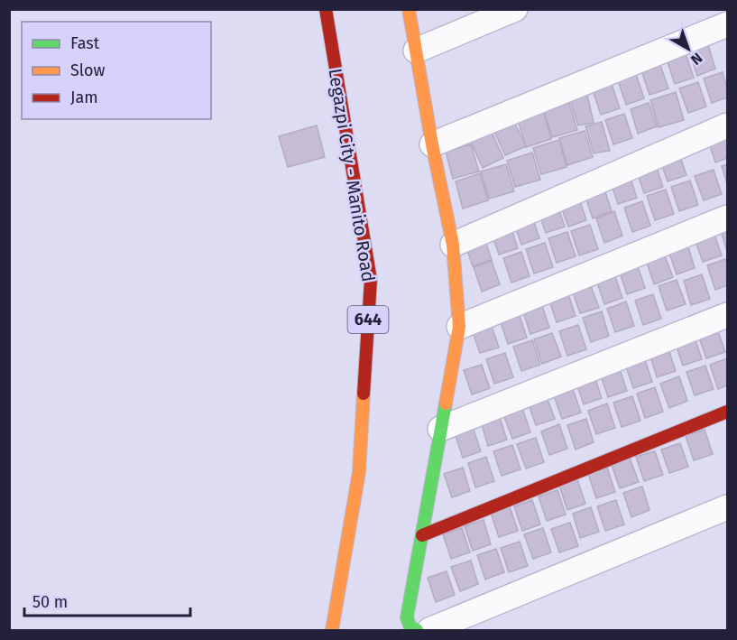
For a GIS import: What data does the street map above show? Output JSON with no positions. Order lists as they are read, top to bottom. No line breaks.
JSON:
{"streets":{"street":["Legazpi City - Manito Road","644"]},"legend":["Fast","Slow","Jam"],"scale_bar":"50 m","north":"bottom right"}
